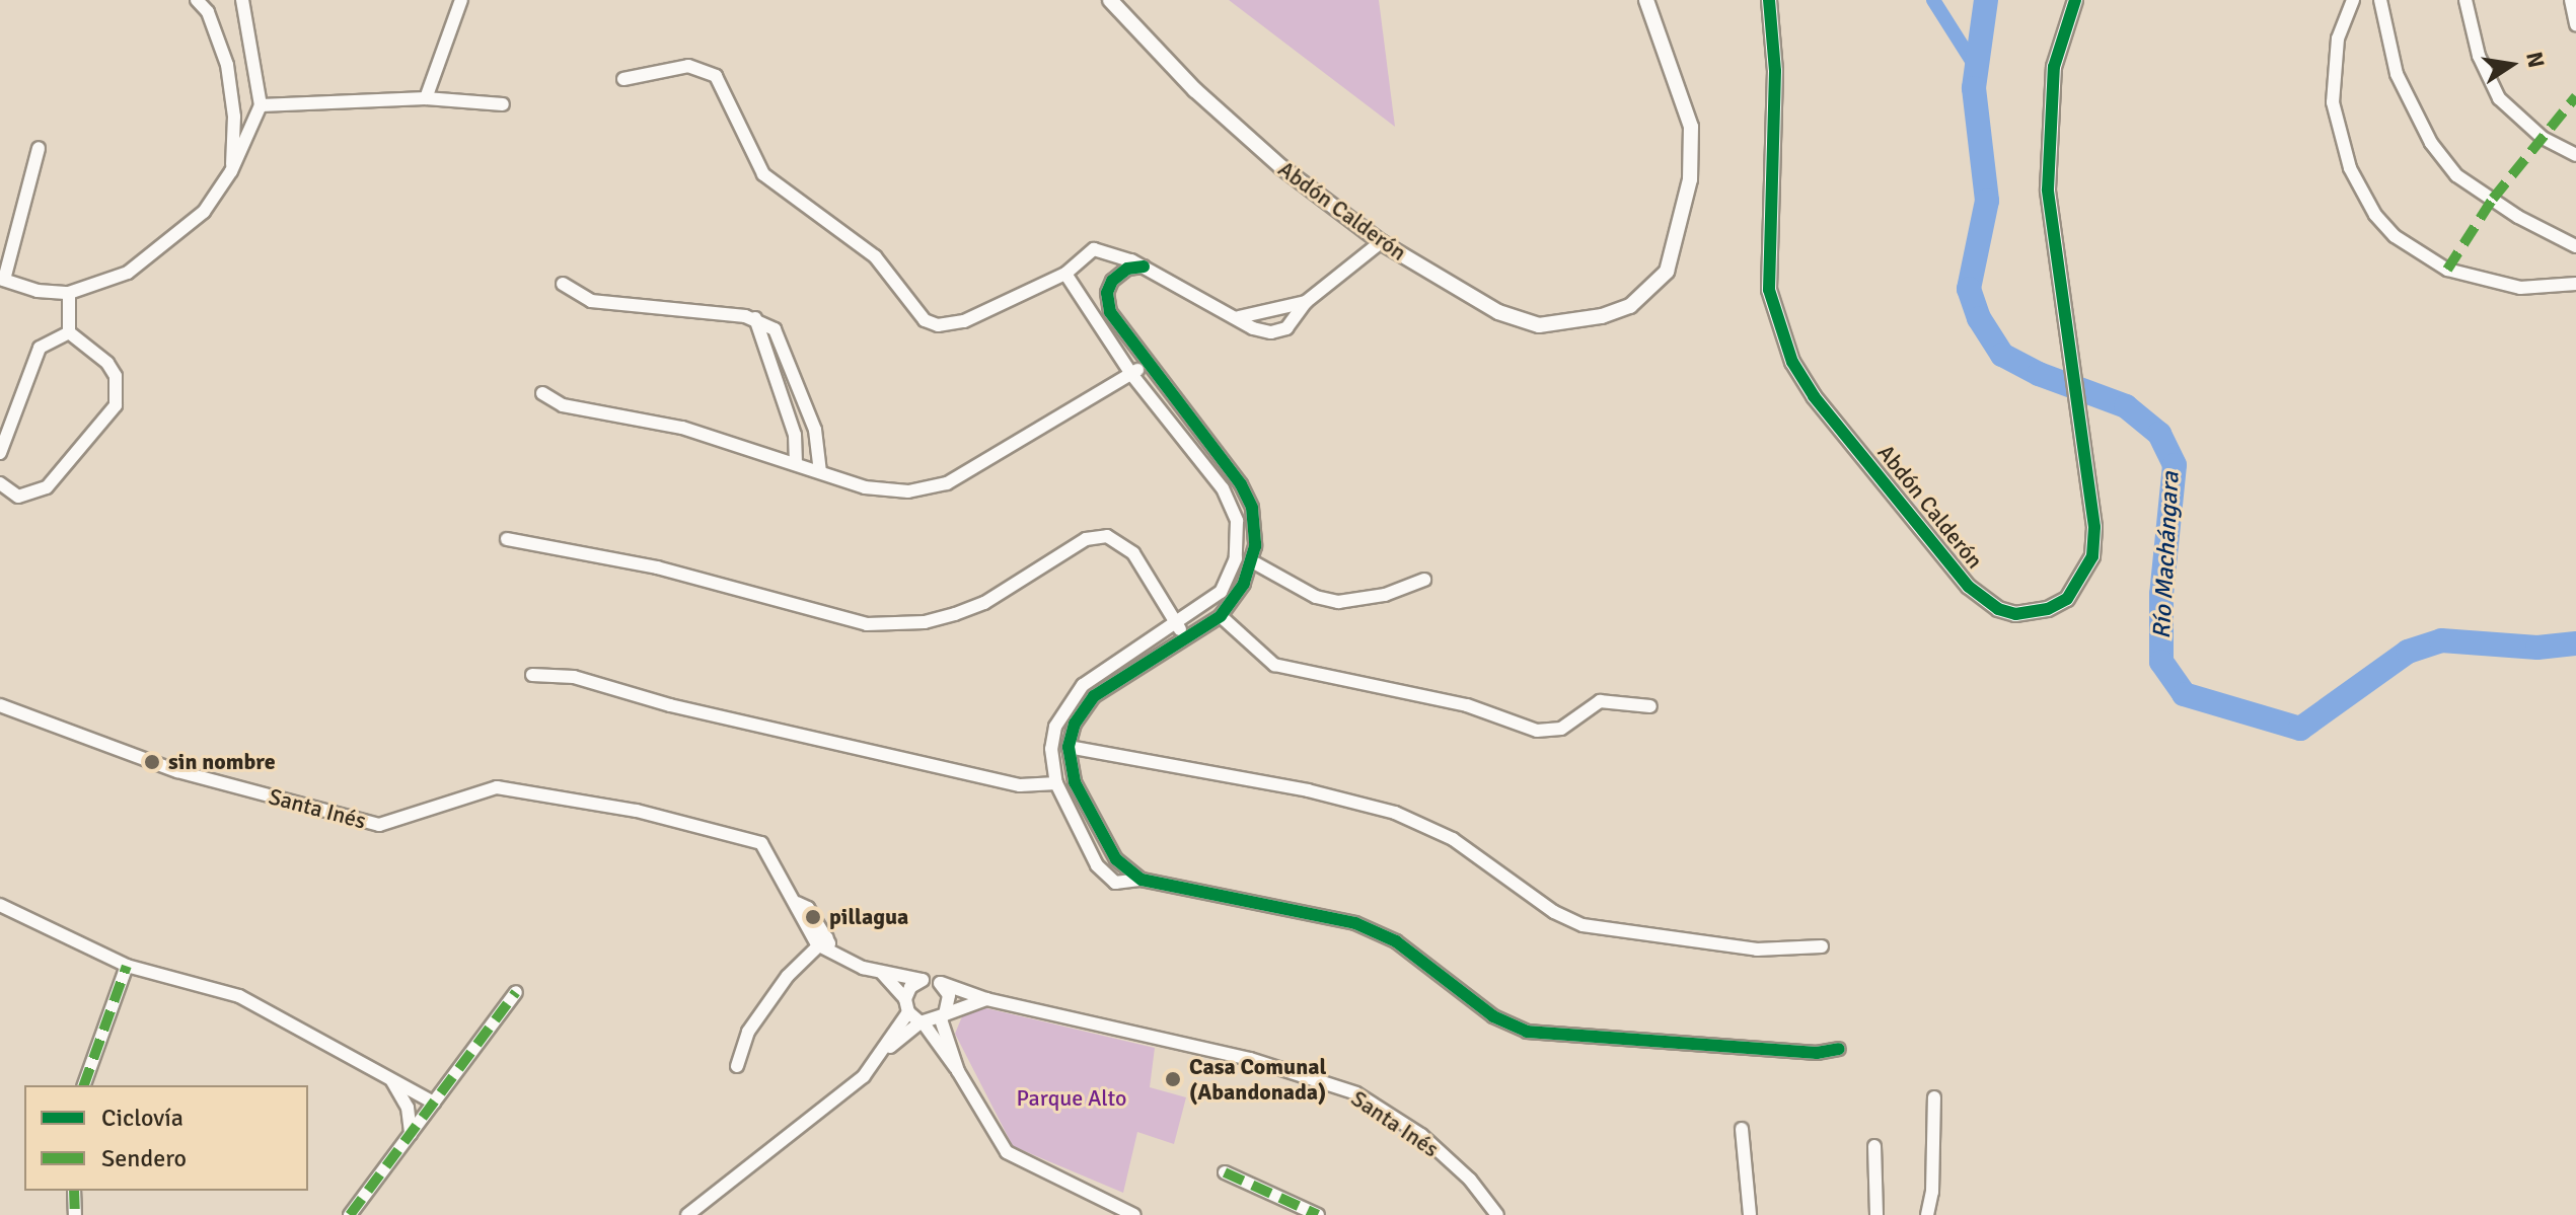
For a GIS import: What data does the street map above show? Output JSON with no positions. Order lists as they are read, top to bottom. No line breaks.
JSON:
{"streets":{"street":["Abdón Calderón","Santa Inés"]},"water":["Río Machángara"],"parks":["Parque Alto"],"places":["sin nombre","pillagua","Casa Comunal (Abandonada)"],"legend":["Ciclovía","Sendero"],"north":"right"}
